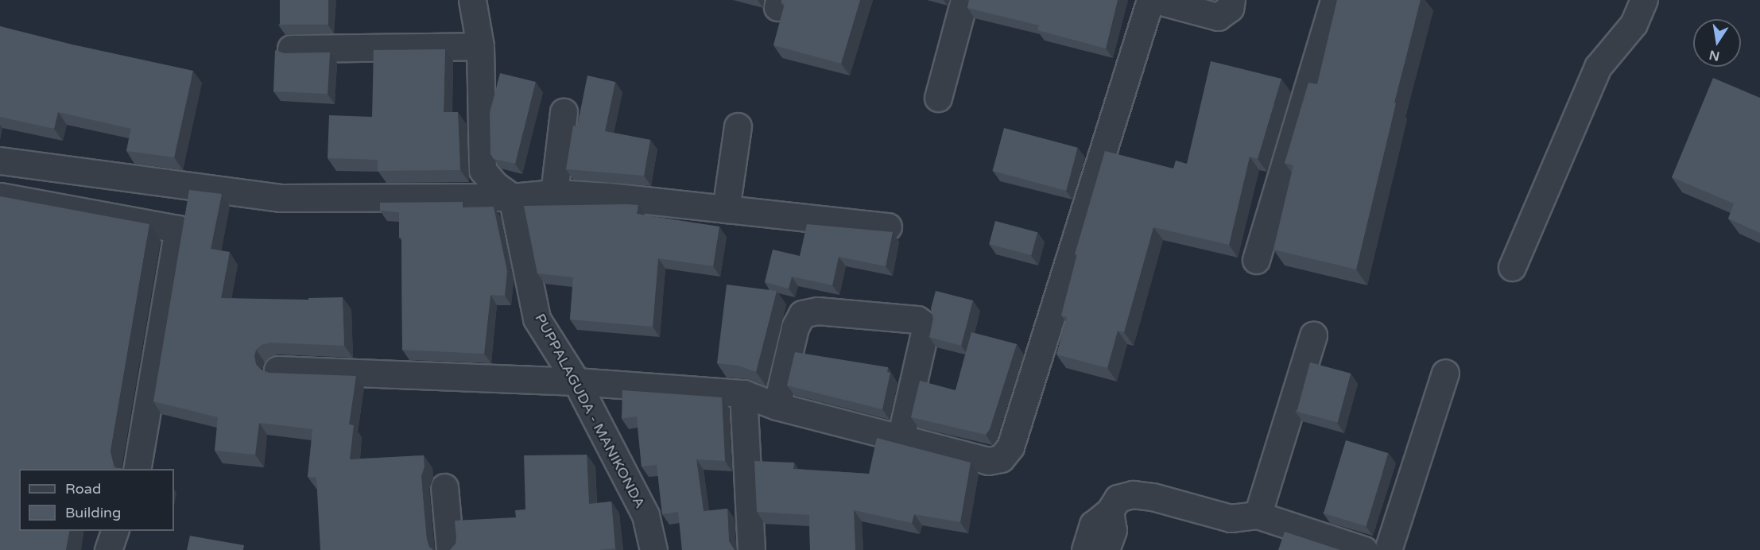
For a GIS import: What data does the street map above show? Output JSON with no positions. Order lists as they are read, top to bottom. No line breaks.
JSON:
{"streets":{"street":["PUPPALAGUDA - MANIKONDA"]},"legend":["Road","Building"],"north":"bottom"}
